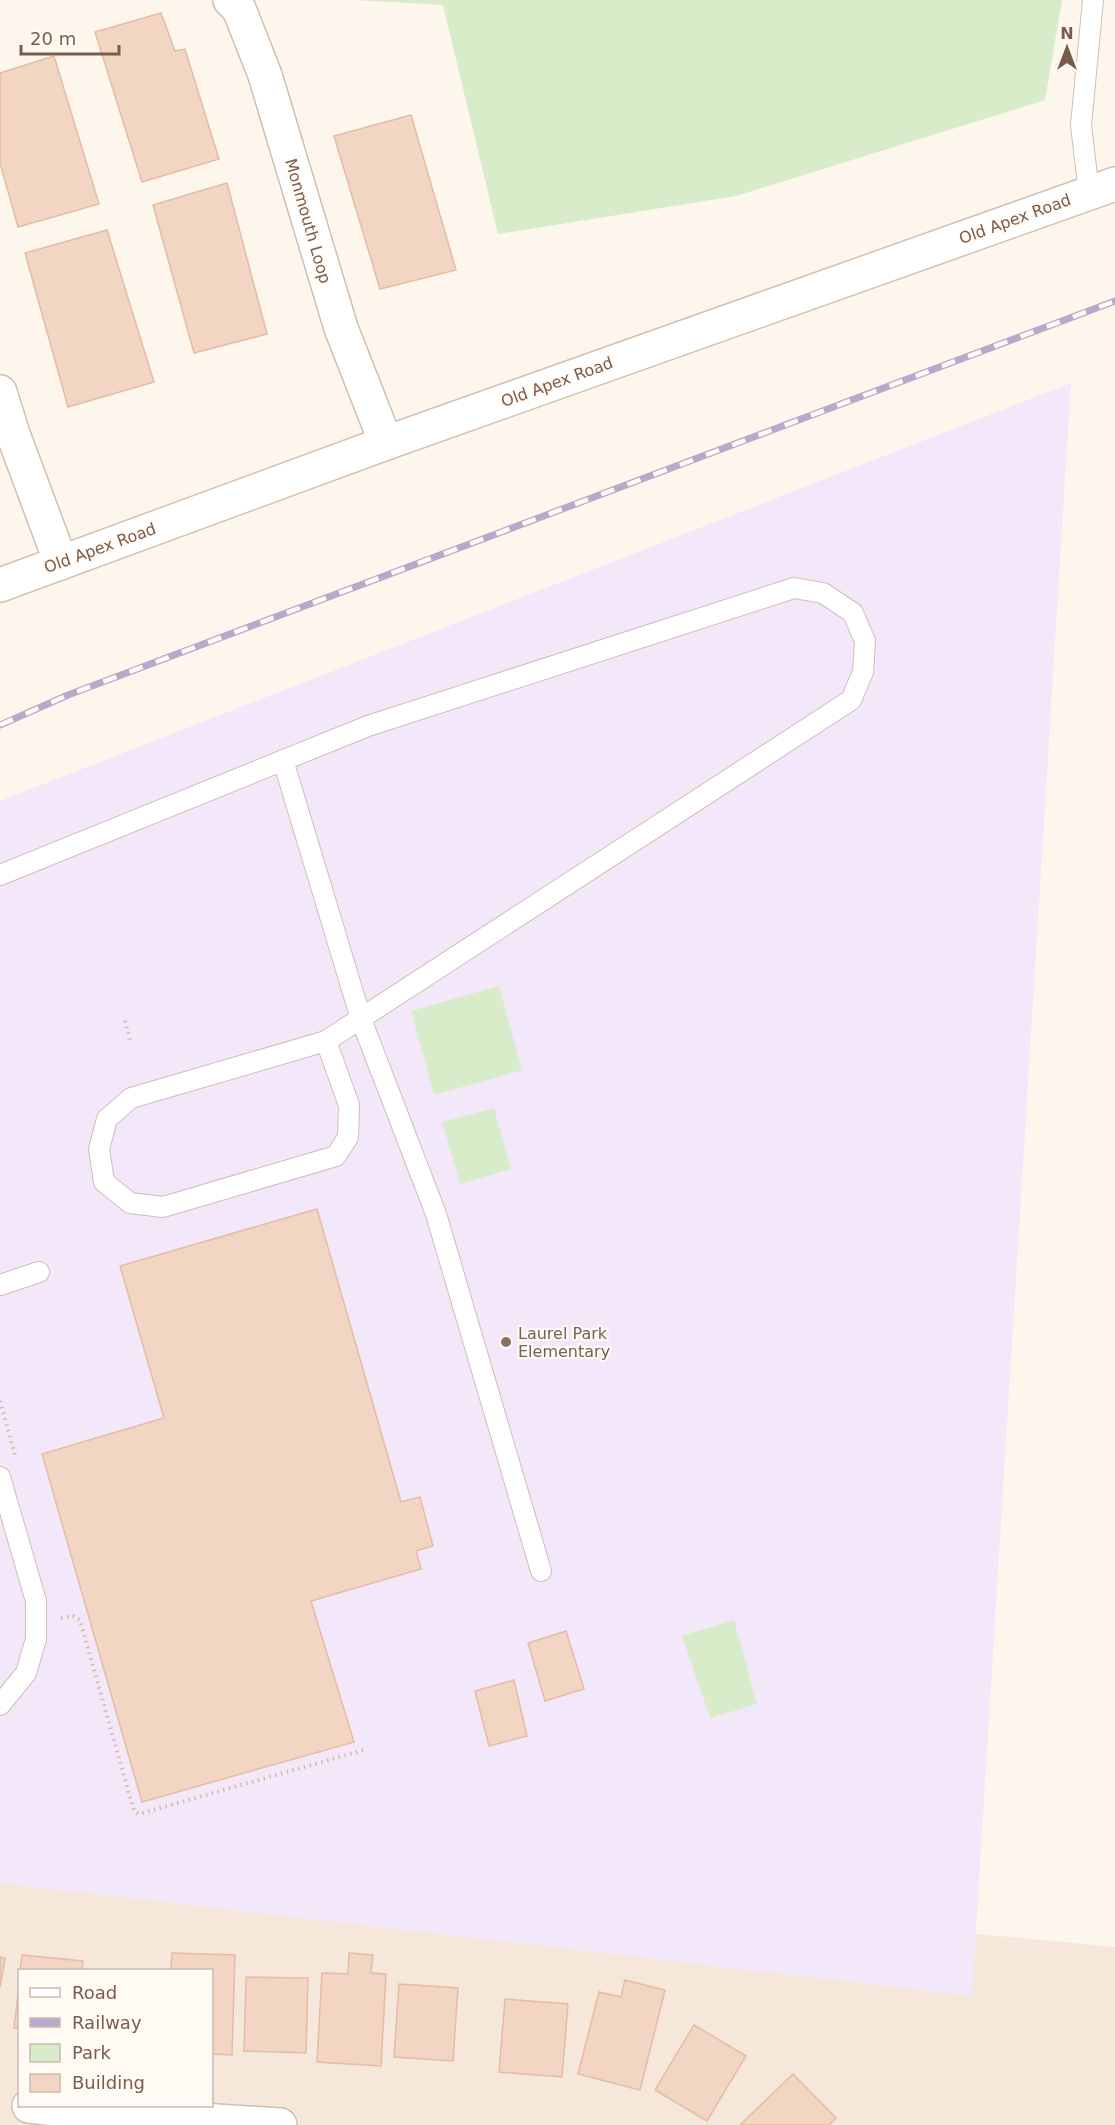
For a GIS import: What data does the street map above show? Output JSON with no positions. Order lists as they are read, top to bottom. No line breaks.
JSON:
{"streets":{"main road":["Old Apex Road","Monmouth Loop"]},"crossings":[["Old Apex Road","Monmouth Loop"]],"places":["Laurel Park Elementary"],"legend":["Road","Railway","Park","Building"],"scale_bar":"20 m","north":"top"}
